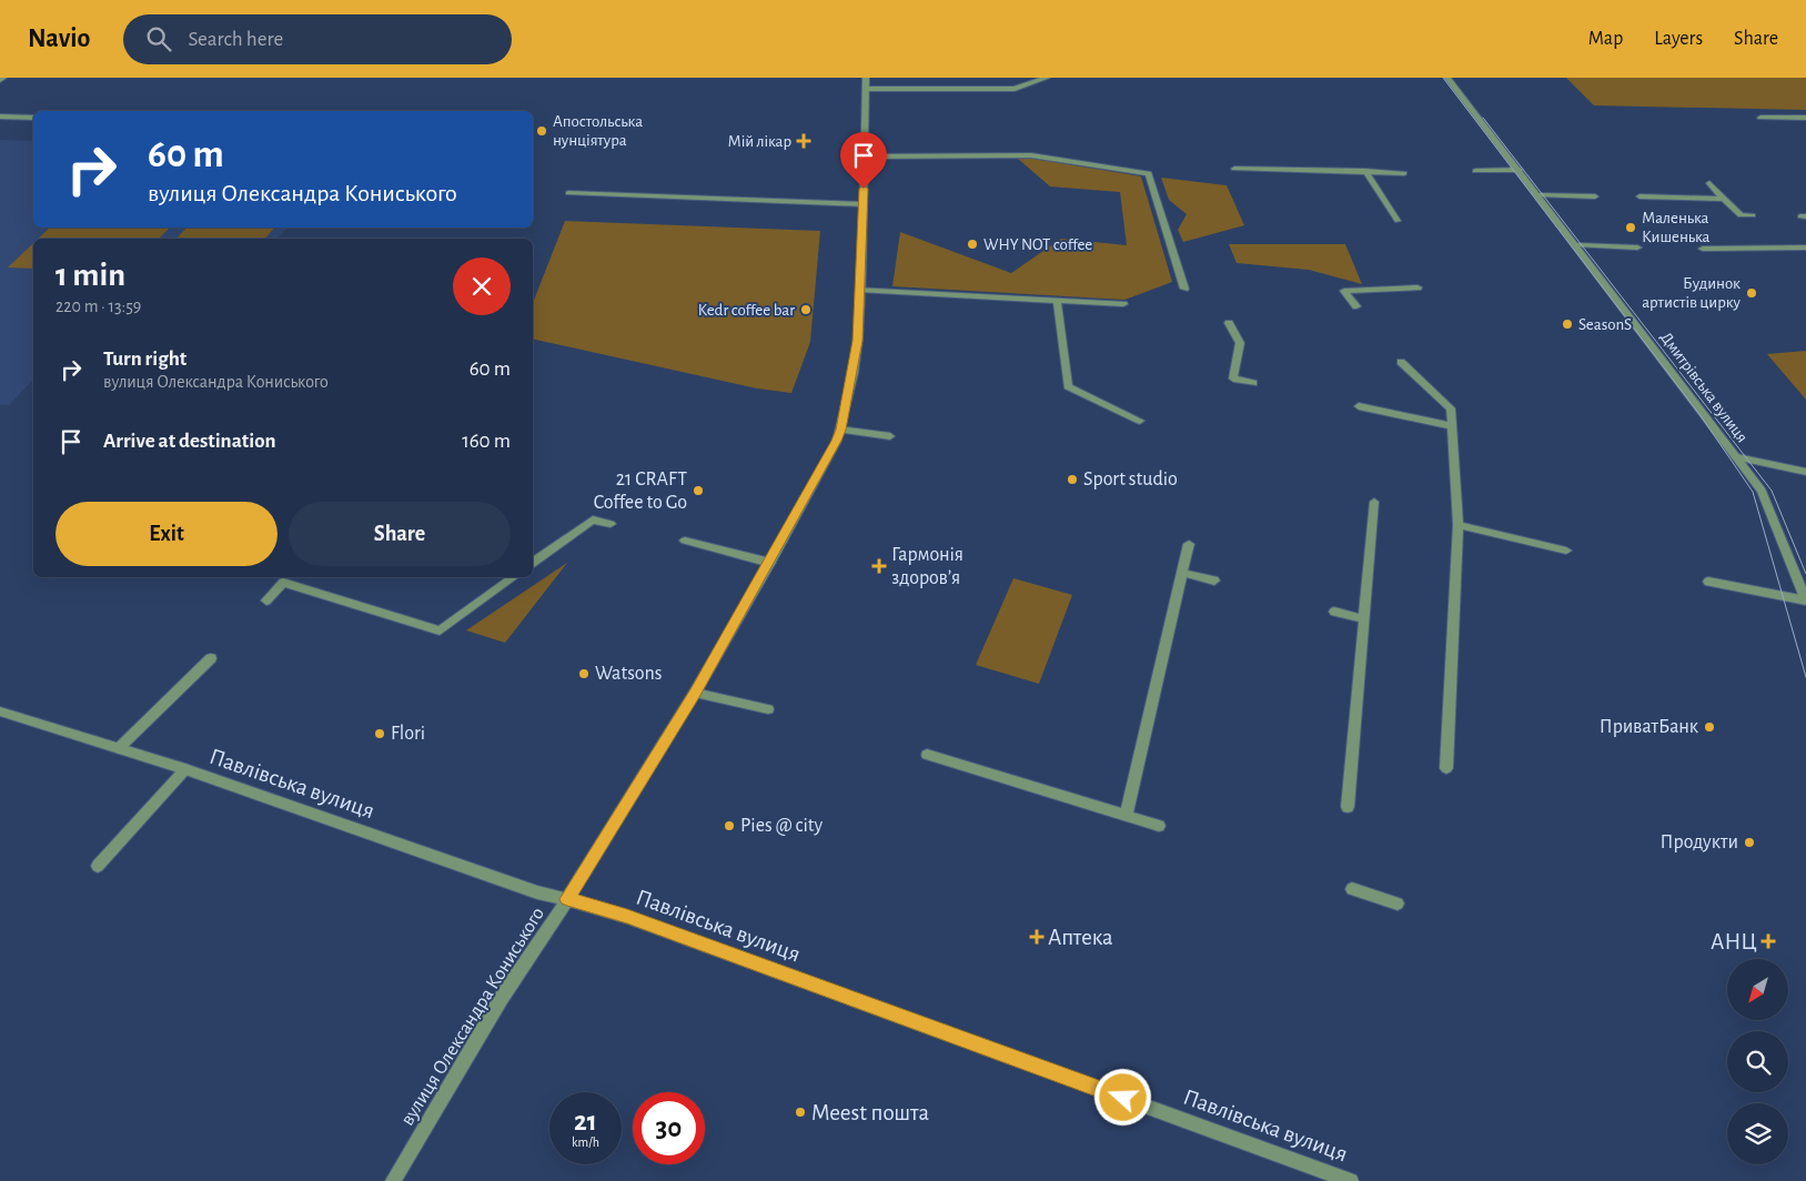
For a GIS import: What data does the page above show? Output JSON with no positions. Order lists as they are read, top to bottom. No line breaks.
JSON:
{"streets":{"street":["Дмитрівська вулиця","Павлівська вулиця","вулиця Олександра Кониського"]},"crossings":[["Павлівська вулиця","вулиця Олександра Кониського"]],"places":{"other":["Апостольська нунціятура","Маленька Кишенька","WHY NOT coffee","Будинок артистів цирку","Kedr coffee bar","SeasonS","Sport studio","21 CRAFT Coffee to Go","Watsons","ПриватБанк","Flori","Pies @ city","Продукти","Meest пошта"],"health":["Мій лікар","Гармонія здоровʼя","Аптека","АНЦ"]},"north":"bottom left","page":{"header":"Navio","search":"Search here","nav":["Map","Layers","Share"],"turn":["60 m","вулиця Олександра Кониського"],"heading":["1 min","220 m · 13:59"],"list":[{"name":"Turn right","note":"вулиця Олександра Кониського","value":"60 m"},{"name":"Arrive at destination","value":"160 m"}],"buttons":["Exit","Share"],"speed":"21 km/h","limit":"30"}}
